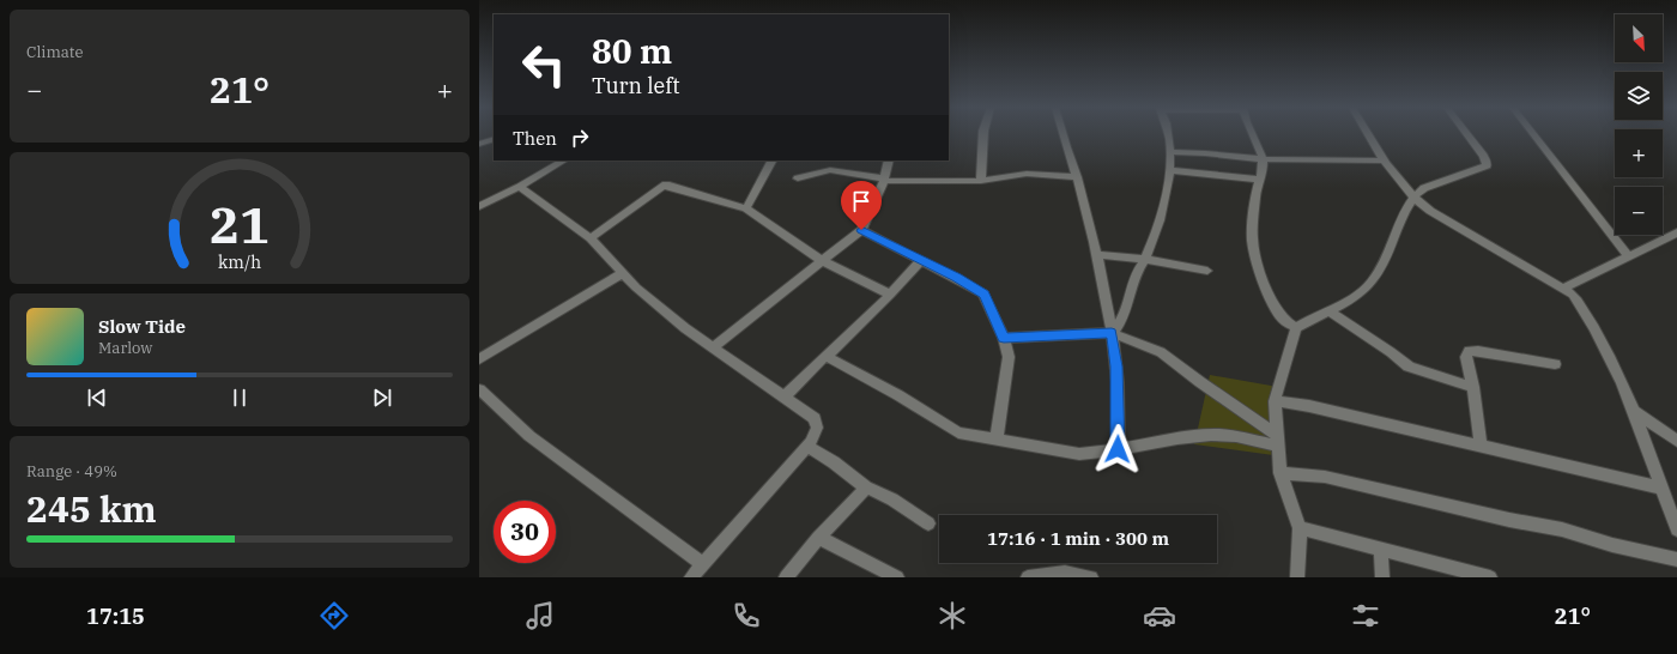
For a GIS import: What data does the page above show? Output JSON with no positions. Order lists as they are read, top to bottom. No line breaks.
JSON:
{"north":"bottom right","page":{"tile":["Climate",["Range · 49%","245 km"]],"map_buttons":["+","−"],"turn":["80 m","Turn left"],"heat":["−","21°","+"],"then":"Then","song":["Slow Tide","Marlow"],"limit":"30","trip":"17:16 · 1 min · 300 m","tabs":["17:15","21°"],"gauge":["21","km/h"]}}
